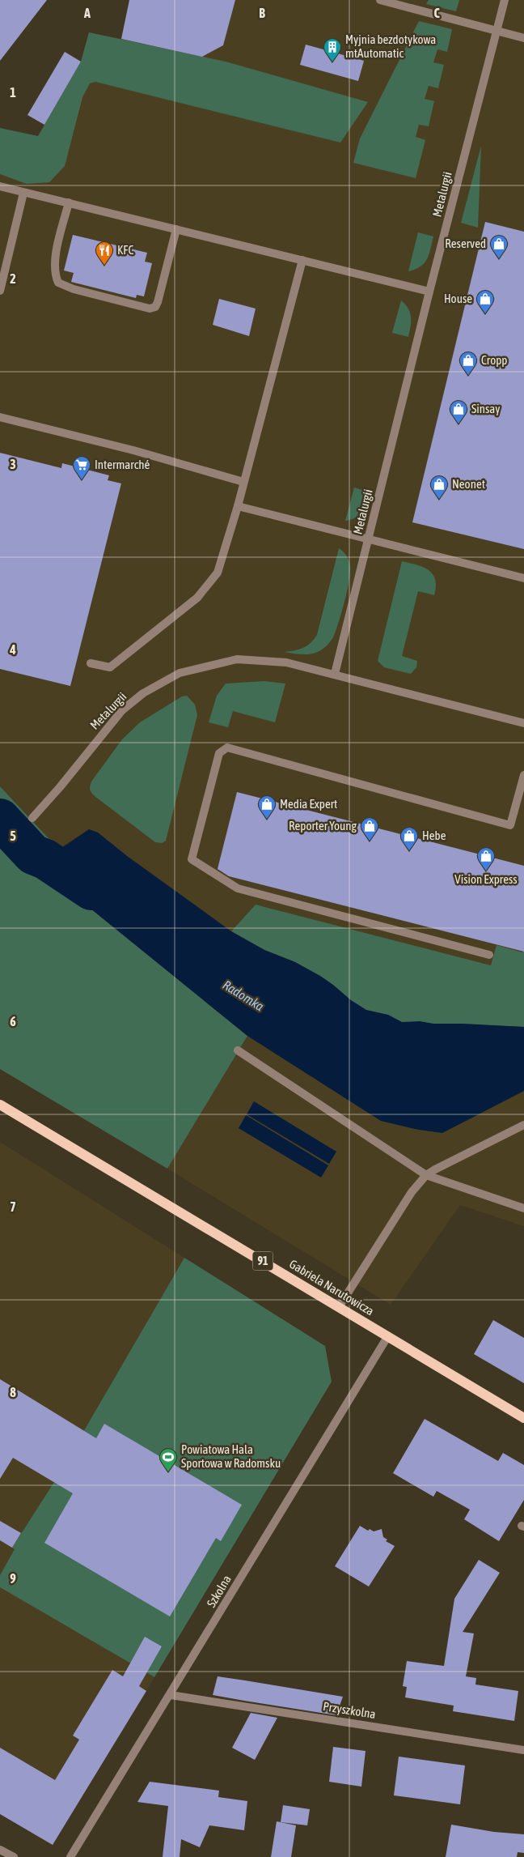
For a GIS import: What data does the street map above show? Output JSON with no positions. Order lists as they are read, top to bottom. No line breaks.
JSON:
{"streets":{"main road":["91","Gabriela Narutowicza"],"street":["Metalurgii","Szkolna","Przyszkolna"]},"crossings":[["Gabriela Narutowicza","Szkolna"],["Szkolna","Przyszkolna"]],"water":["Radomka"],"places":{"building":["Myjnia bezdotykowa mtAutomatic"],"shop":["Reserved","House","Cropp","Sinsay","Neonet","Media Expert","Reporter Young","Hebe","Vision Express"],"restaurant":["KFC"],"supermarket":["Intermarché"],"sports":["Powiatowa Hala Sportowa w Radomsku"]},"grid":{"columns":["A","B","C"],"rows":["1","2","3","4","5","6","7","8","9"]}}
